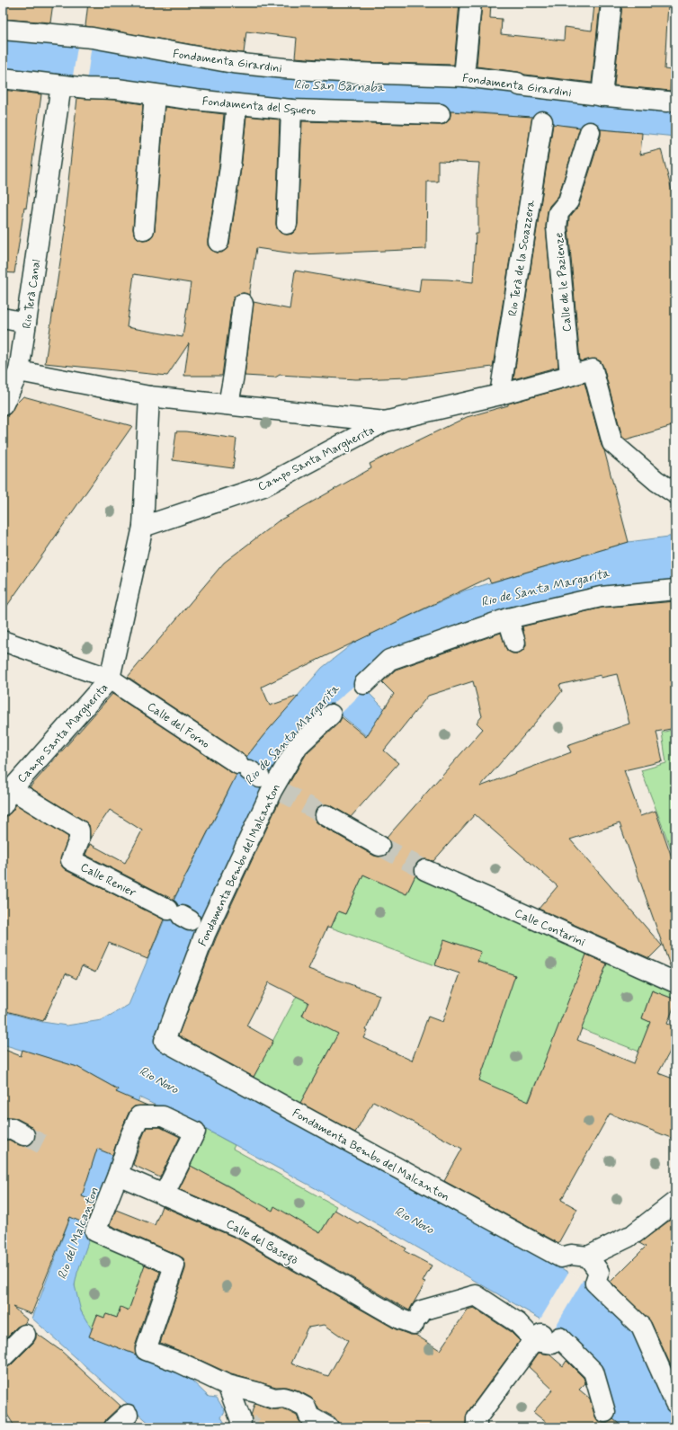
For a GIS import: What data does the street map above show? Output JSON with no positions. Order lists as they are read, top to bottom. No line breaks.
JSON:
{"streets":{"street":["Fondamenta Girardini","Fondamenta del Squero","Rio Terà de la Scoazzera","Calle de le Pazienze","Rio Terà Canal","Campo Santa Margherita","Calle del Forno","Fondamenta Bembo del Malcanton","Calle Renier","Calle Contarini","Calle del Basegò"]},"crossings":[["Fondamenta del Squero","Rio Terà Canal"],["Rio Terà de la Scoazzera","Campo Santa Margherita"],["Calle de le Pazienze","Campo Santa Margherita"],["Campo Santa Margherita","Calle del Forno"],["Campo Santa Margherita","Calle Renier"],["Calle del Forno","Fondamenta Bembo del Malcanton"]],"water":["Rio San Barnaba","Rio de Santa Margarita","Rio Novo","Rio del Malcanton"]}
